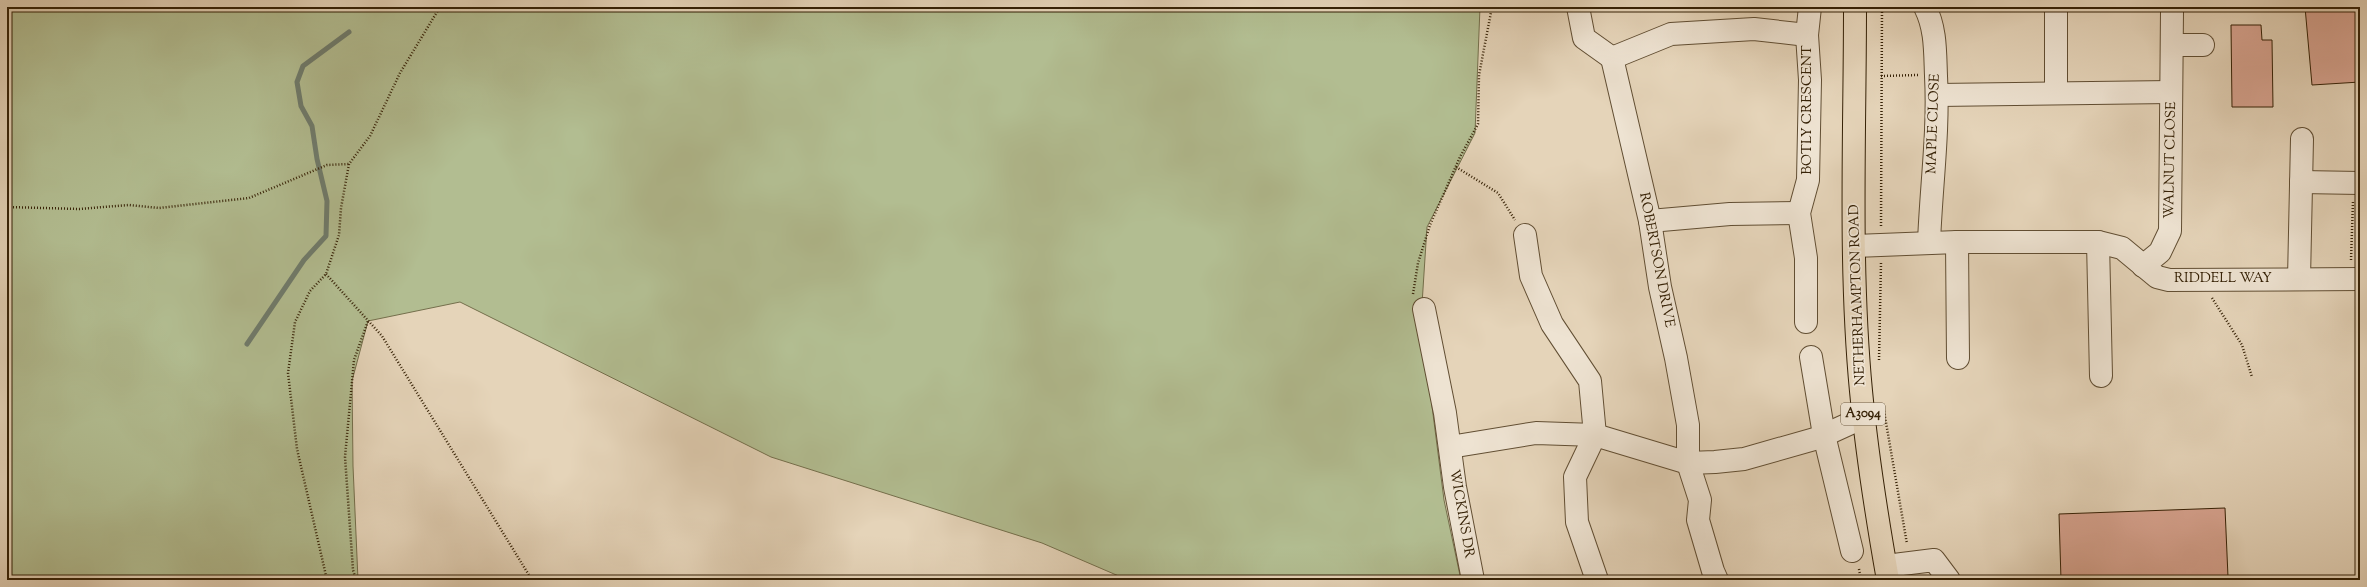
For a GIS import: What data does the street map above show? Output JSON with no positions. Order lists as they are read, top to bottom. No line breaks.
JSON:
{"streets":{"main road":["NETHERHAMPTON ROAD","A3094"],"street":["BOTLY CRESCENT","MAPLE CLOSE","WALNUT CLOSE","ROBERTSON DRIVE","RIDDELL WAY","WICKINS DR"]},"crossings":[["MAPLE CLOSE","RIDDELL WAY"],["WALNUT CLOSE","RIDDELL WAY"],["RIDDELL WAY","NETHERHAMPTON ROAD"]]}
